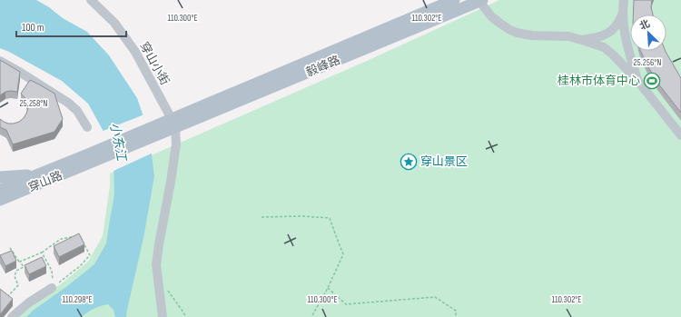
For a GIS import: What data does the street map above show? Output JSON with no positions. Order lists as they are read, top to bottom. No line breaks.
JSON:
{"streets":{"main road":["毅峰路","穿山路"],"street":["穿山小街"]},"crossings":[["穿山小街","毅峰路"]],"water":["小东江"],"places":{"sports":["桂林市体育中心"],"place":["穿山景区"]},"scale_bar":"100 m","north":"top left","coordinates":["110.300°E","110.302°E","25.256°N","25.258°N","110.298°E"]}
